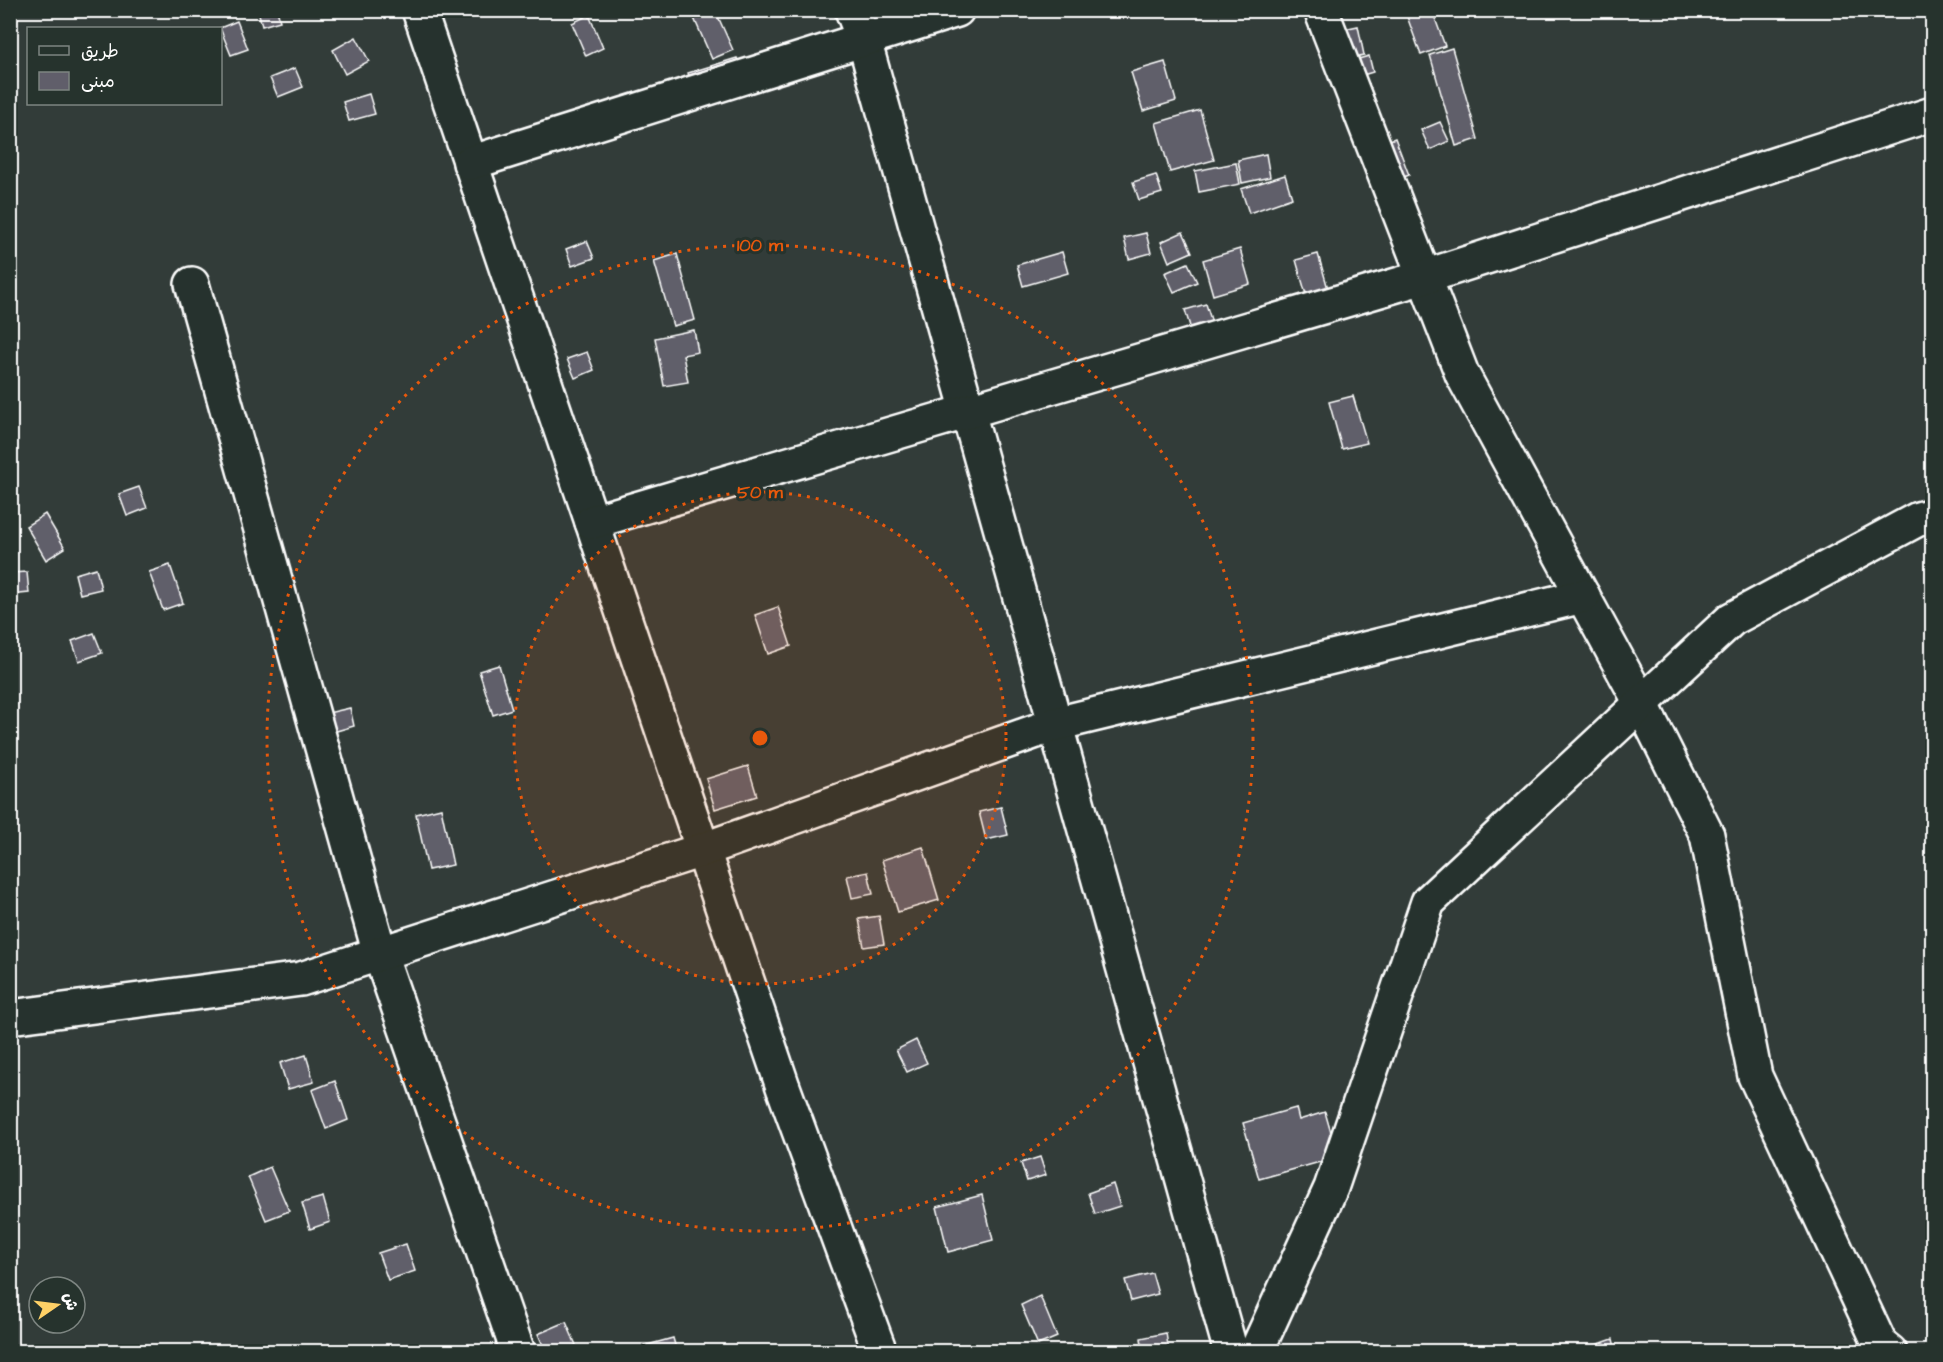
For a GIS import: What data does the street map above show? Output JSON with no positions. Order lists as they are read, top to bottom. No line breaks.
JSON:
{"legend":["طريق","مبنى"],"north":"right","rings":["100 m","50 m"]}
